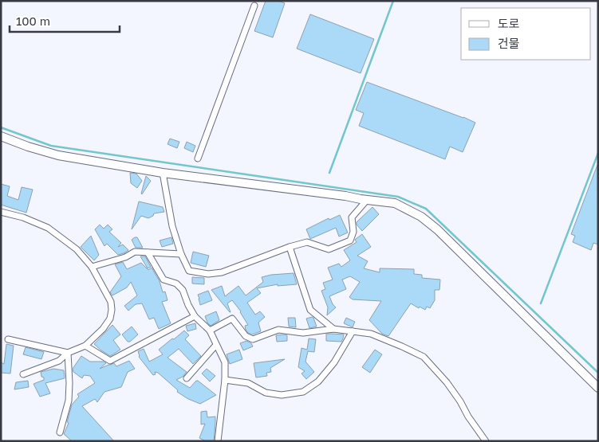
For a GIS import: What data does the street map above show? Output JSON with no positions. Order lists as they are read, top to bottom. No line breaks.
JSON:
{"legend":["도로","건물"],"scale_bar":"100 m"}
